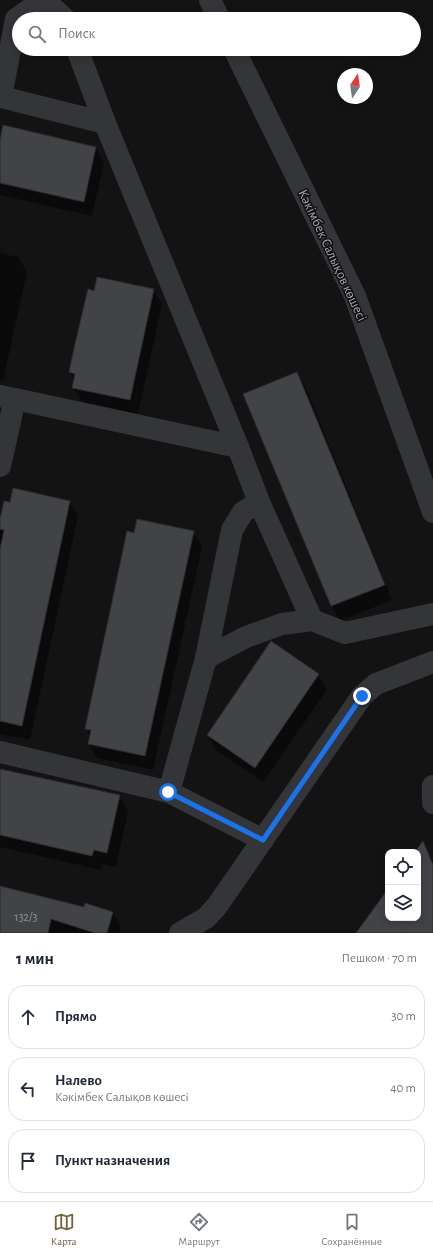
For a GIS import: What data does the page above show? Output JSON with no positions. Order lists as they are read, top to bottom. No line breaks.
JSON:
{"streets":{"street":["Кәкімбек Салықов көшесі"]},"house_numbers":["132/3"],"north":"top","page":{"search":"Поиск","heading":["1 мин","Пешком · 70 m"],"list":[["Прямо","30 m"],["Налево","Кәкімбек Салықов көшесі","40 m"],"Пункт назначения"],"nav":["Карта","Маршрут","Сохранённые"]}}
